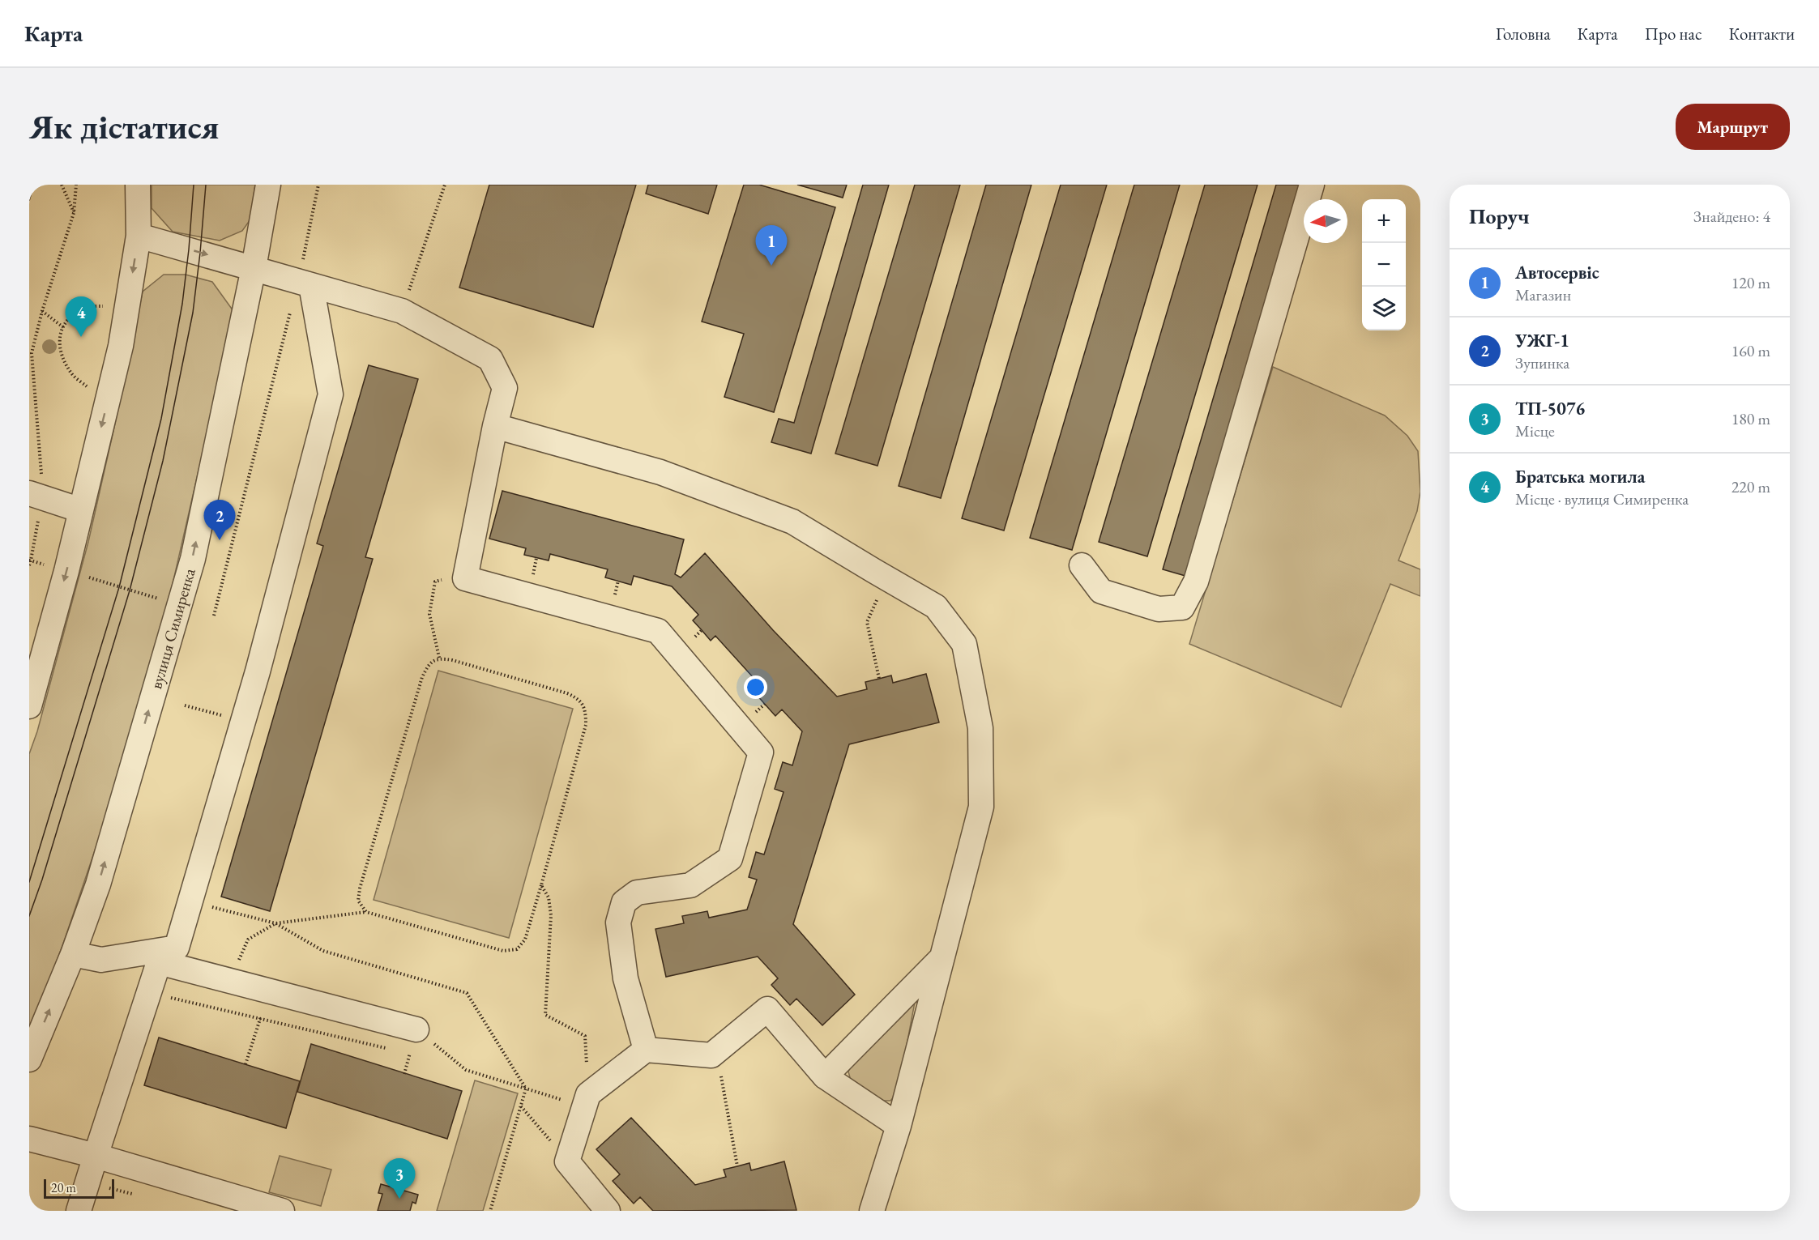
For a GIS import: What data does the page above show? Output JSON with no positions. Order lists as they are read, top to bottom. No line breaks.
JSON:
{"streets":{"street":["вулиця Симиренка"]},"scale_bar":"20 m","north":"left","page":{"header":"Карта","nav":["Головна","Карта","Про нас","Контакти"],"buttons":"Маршрут","title":"Як дістатися","heading":["Поруч","Знайдено: 4"],"map_buttons":["+","−"],"pins":["1","4","2","3"],"list":[{"mark":"1","name":"Автосервіс","note":"Магазин","value":"120 m"},{"mark":"2","name":"УЖГ-1","note":"Зупинка","value":"160 m"},{"mark":"3","name":"ТП-5076","note":"Місце","value":"180 m"},{"mark":"4","name":"Братська могила","note":"Місце · вулиця Симиренка","value":"220 m"}],"scale":"20 m"}}
